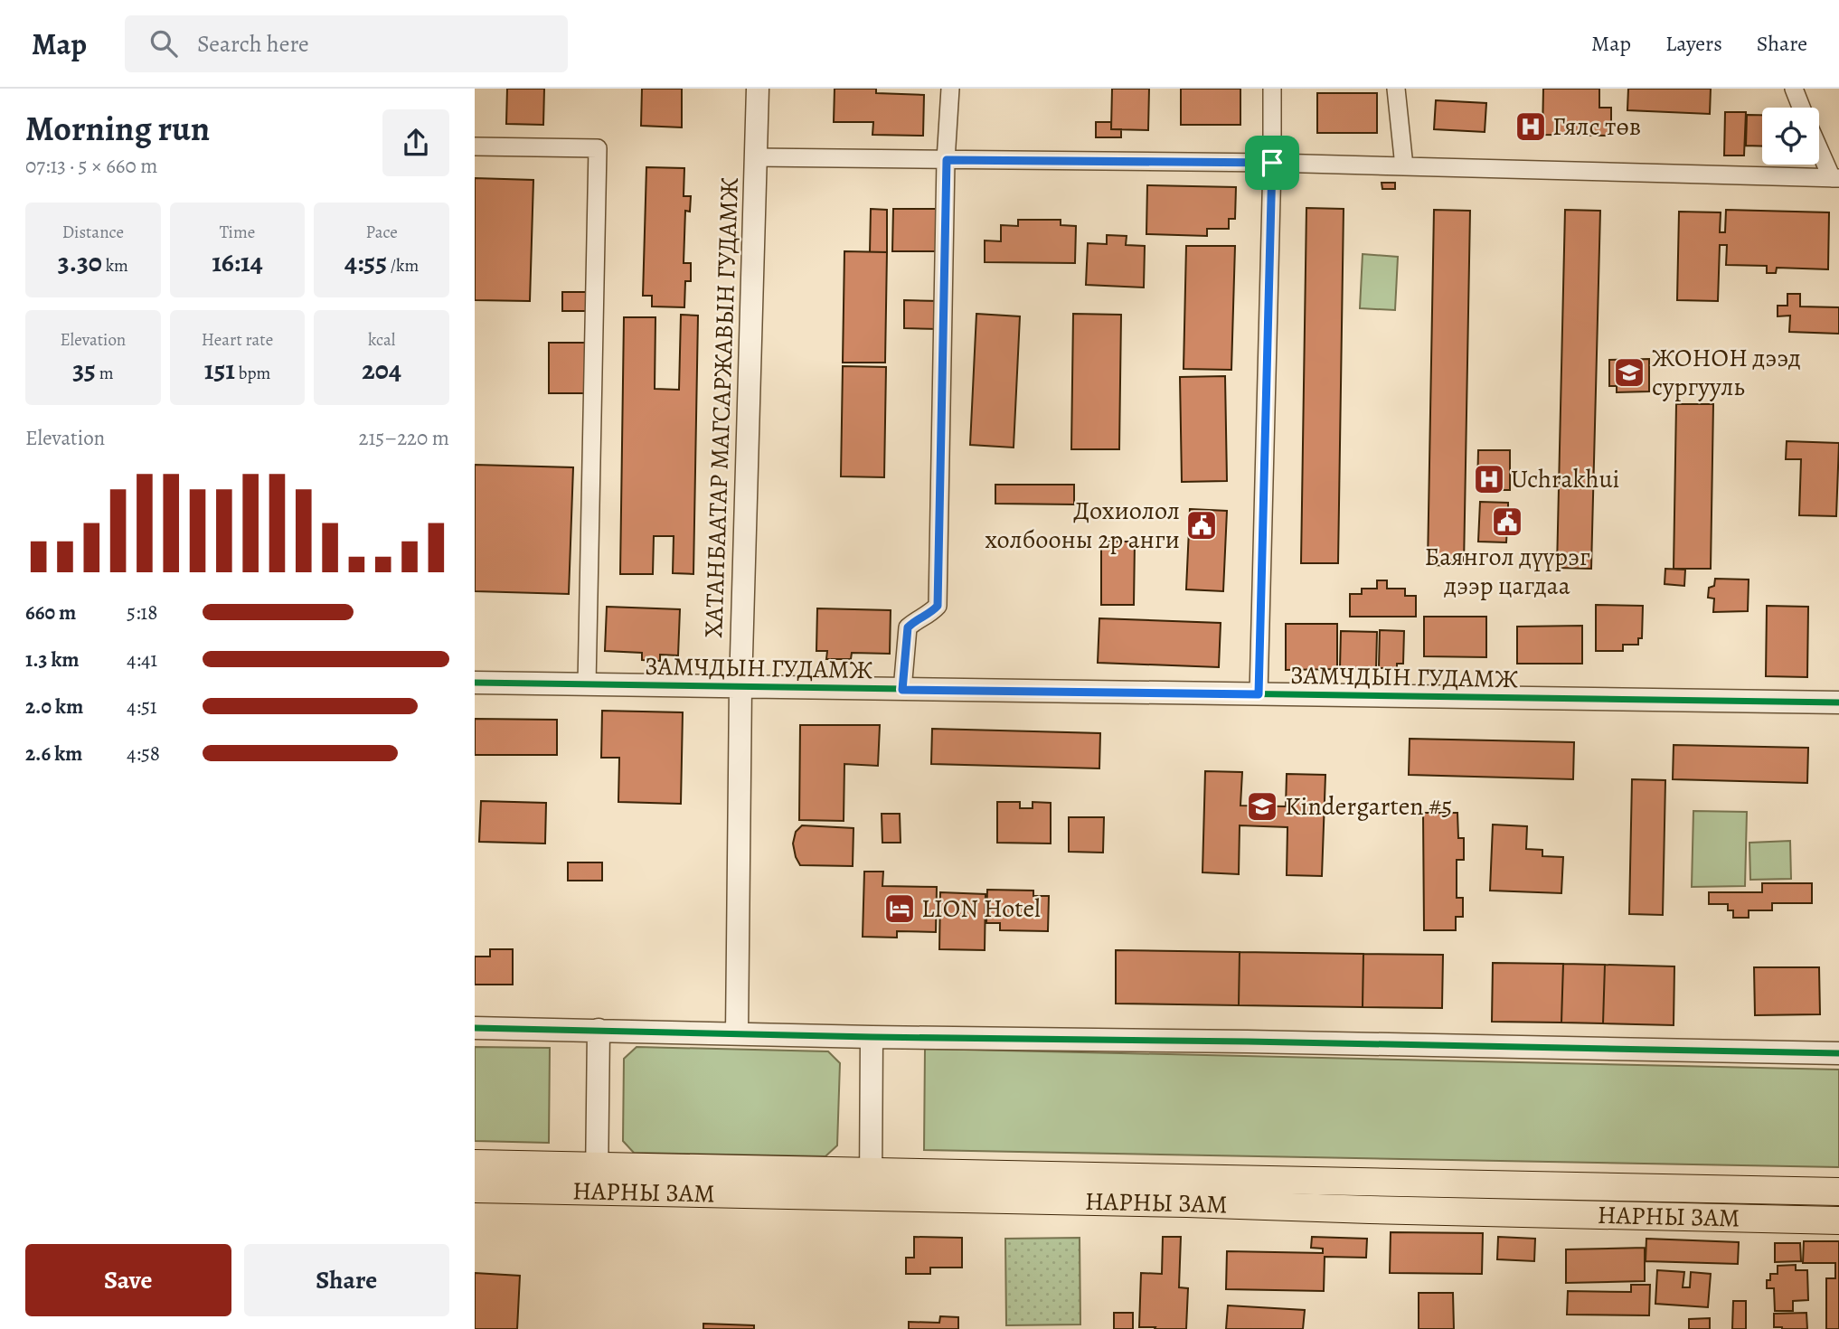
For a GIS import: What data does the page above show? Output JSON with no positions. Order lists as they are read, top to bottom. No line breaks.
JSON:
{"streets":{"main road":["НАРНЫ ЗАМ"],"street":["ХАТАНБААТАР МАГСАРЖАВЫН ГУДАМЖ","ЗАМЧДЫН ГУДАМЖ"]},"crossings":[["ХАТАНБААТАР МАГСАРЖАВЫН ГУДАМЖ","ЗАМЧДЫН ГУДАМЖ"]],"places":{"hospital":["Гялс төв","Uchrakhui"],"school or university":["ЖОНОН дээд сургууль","Kindergarten #5"],"public building":["Баянгол дүүрэг дээр цагдаа","Дохиолол холбооны 2р анги"],"hotel":["LION Hotel"]},"page":{"header":"Map","search":"Search here","nav":["Map","Layers","Share"],"heading":["Morning run","07:13 · 5 × 660 m"],"stats":[["Distance","3.30 km"],["Time","16:14"],["Pace","4:55 /km"],["Elevation","35 m"],["Heart rate","151 bpm"],["kcal","204"]],"chart":["Elevation","215–220 m"],"list":[{"name":"660 m","note":"5:18"},{"name":"1.3 km","note":"4:41"},{"name":"2.0 km","note":"4:51"},{"name":"2.6 km","note":"4:58"}],"buttons":["Save","Share"]}}
